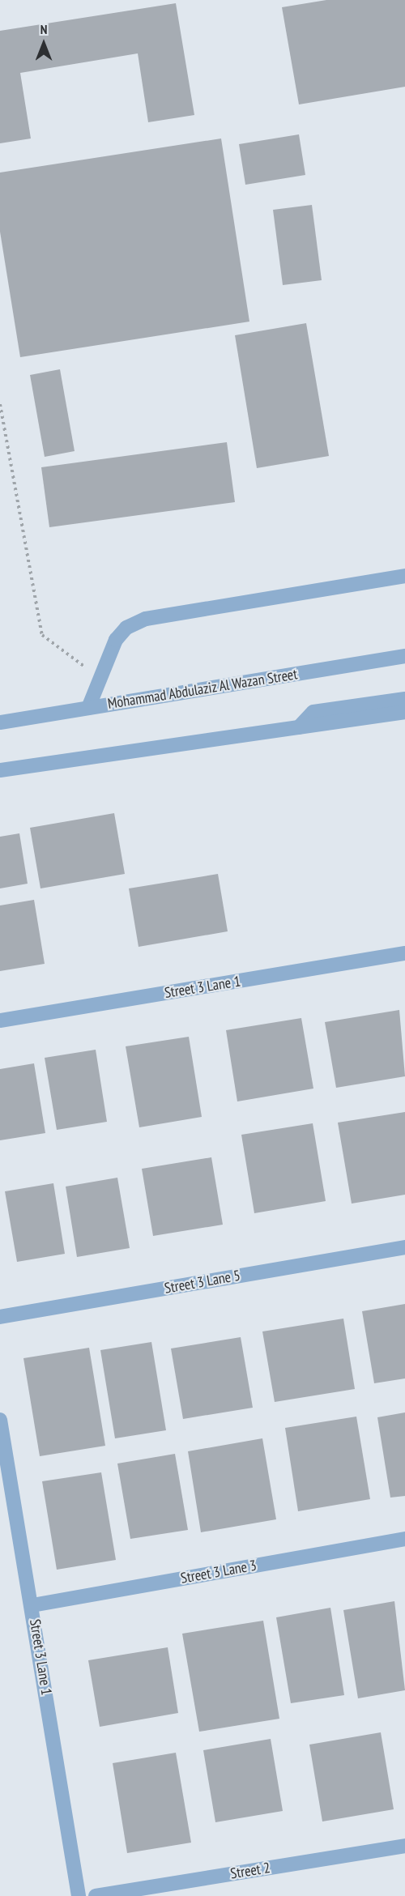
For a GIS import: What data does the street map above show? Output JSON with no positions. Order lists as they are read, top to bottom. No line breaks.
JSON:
{"streets":{"street":["Mohammad Abdulaziz Al Wazan Street","Street 3 Lane 1","Street 3 Lane 5","Street 3 Lane 3","Street 2"]},"crossings":[["Street 3 Lane 1","Street 3 Lane 3"]],"north":"top"}
